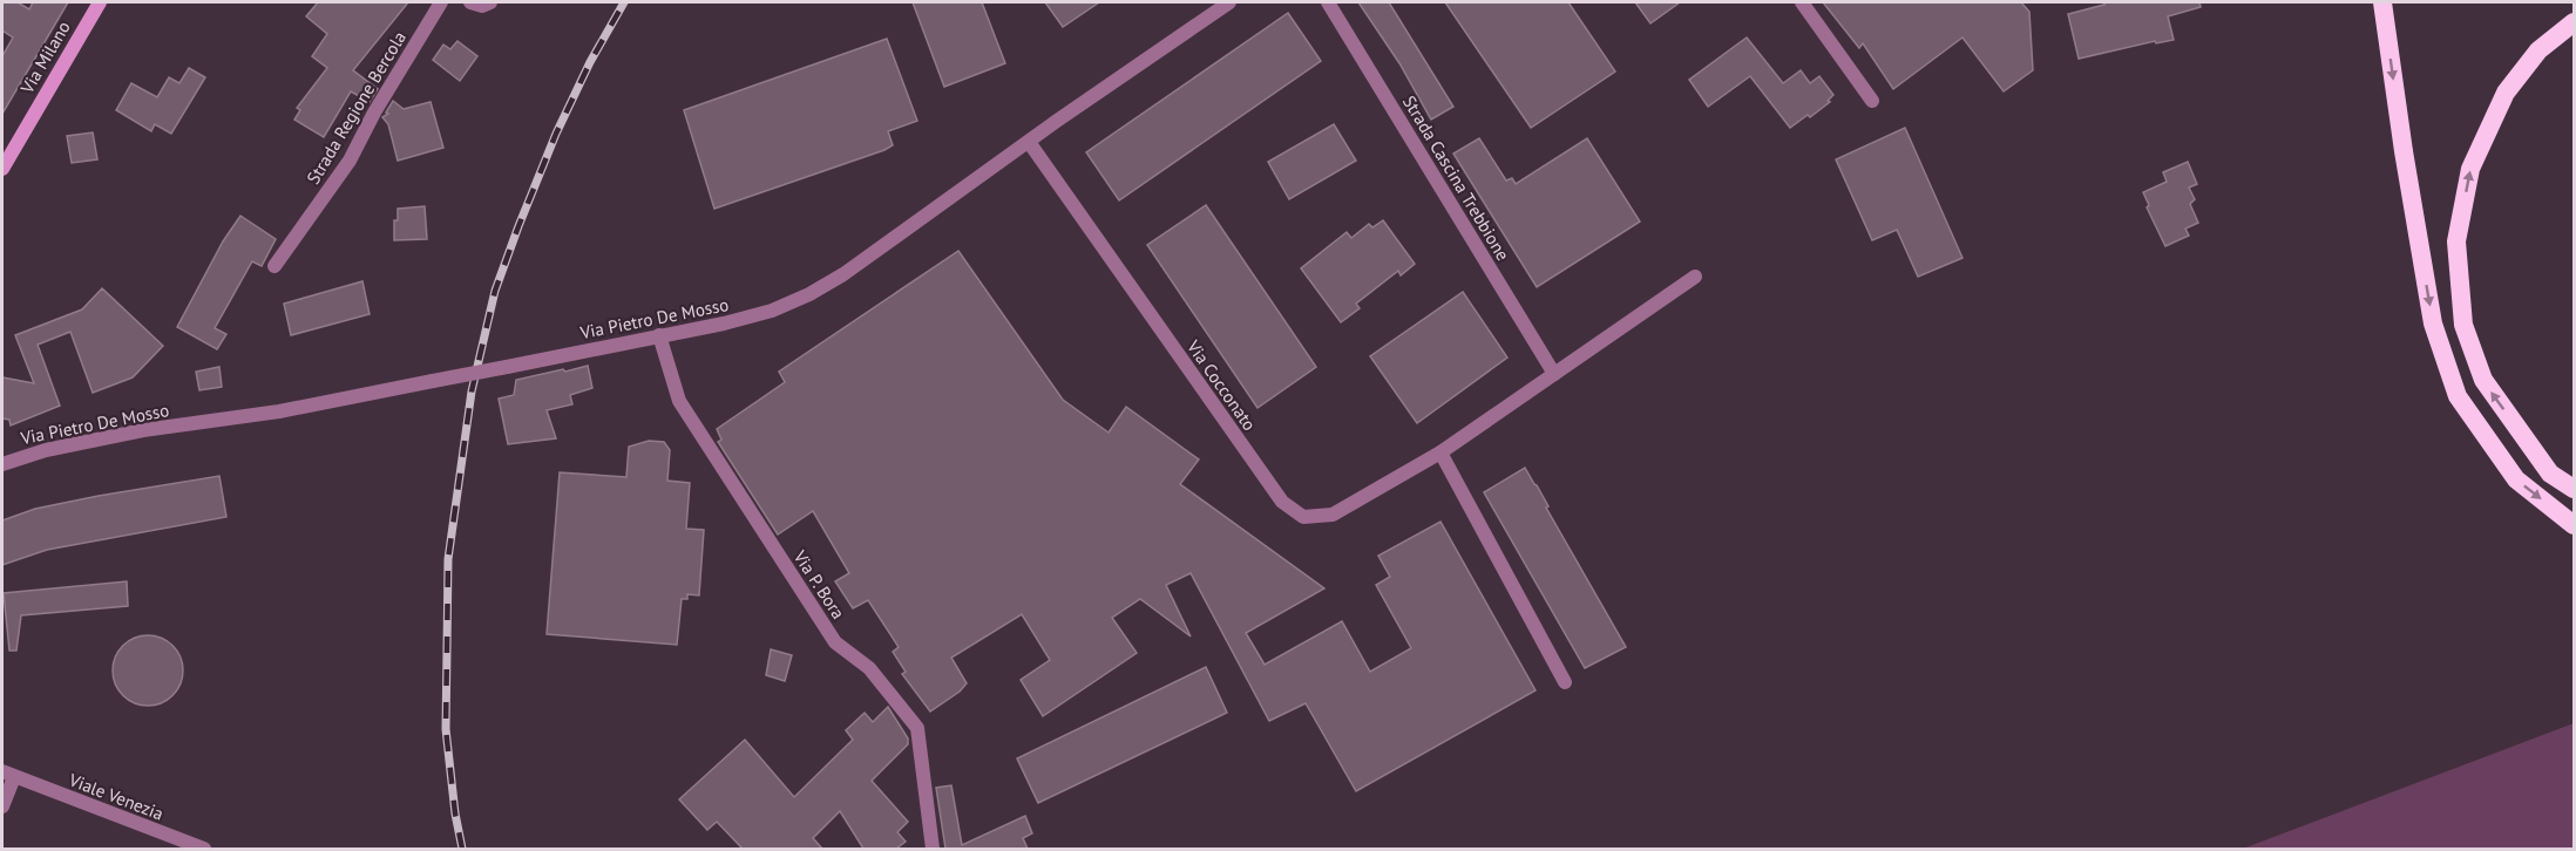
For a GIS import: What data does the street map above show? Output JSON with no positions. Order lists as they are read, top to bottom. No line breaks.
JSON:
{"streets":{"main road":["Via Milano"],"street":["Strada Regione Bercola","Strada Cascina Trebbione","Via Pietro De Mosso","Via Cocconato","Via P. Bora","Viale Venezia"]},"crossings":[["Via Pietro De Mosso","Via Cocconato"],["Via Pietro De Mosso","Via P. Bora"]]}
